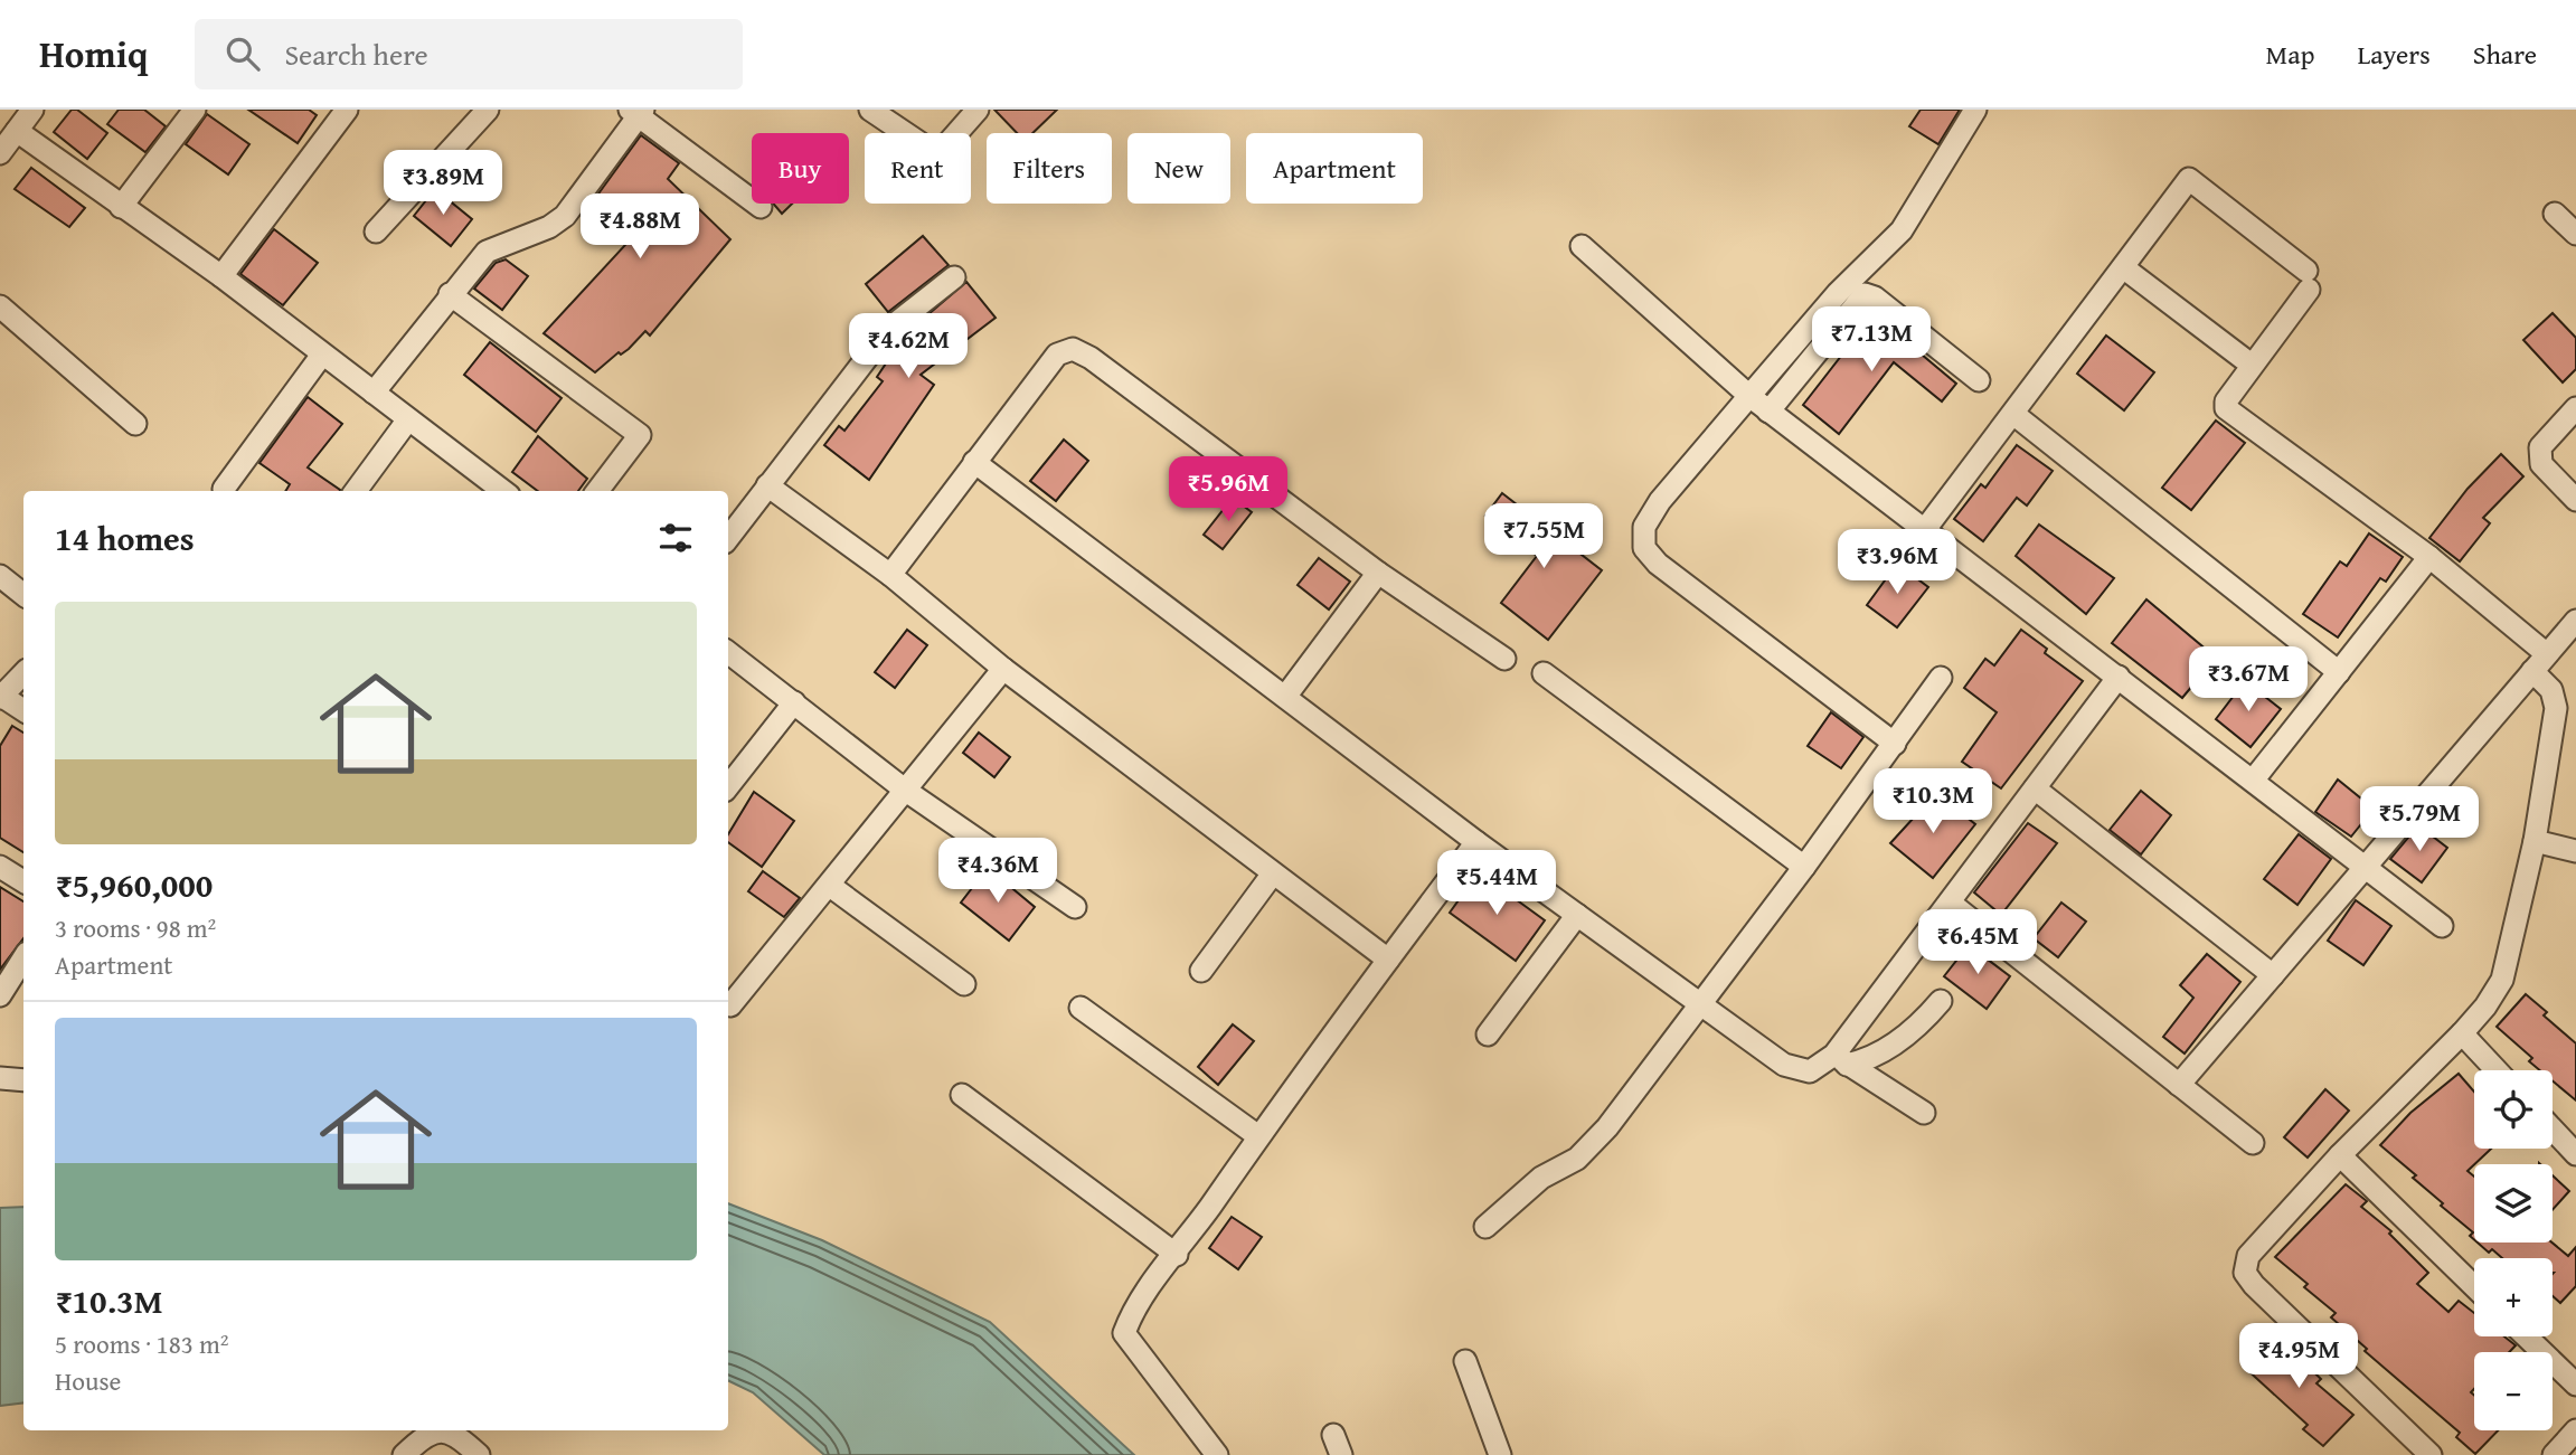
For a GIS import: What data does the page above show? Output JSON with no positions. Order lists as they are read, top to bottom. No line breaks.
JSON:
{"page":{"header":"Homiq","search":"Search here","nav":["Map","Layers","Share"],"chip":["Buy","Rent","Filters","New","Apartment"],"price":["₹3.89M","₹4.88M","₹7.13M","₹4.62M","₹5.96M","₹7.55M","₹3.96M","₹3.67M","₹10.3M","₹5.79M","₹4.36M","₹5.44M","₹6.45M","₹4.95M"],"heading":"14 homes","list":[{"name":"₹5,960,000","note":"3 rooms · 98 m² · Apartment"},{"name":"₹10.3M","note":"5 rooms · 183 m² · House"}],"map_buttons":["+","−"]}}
